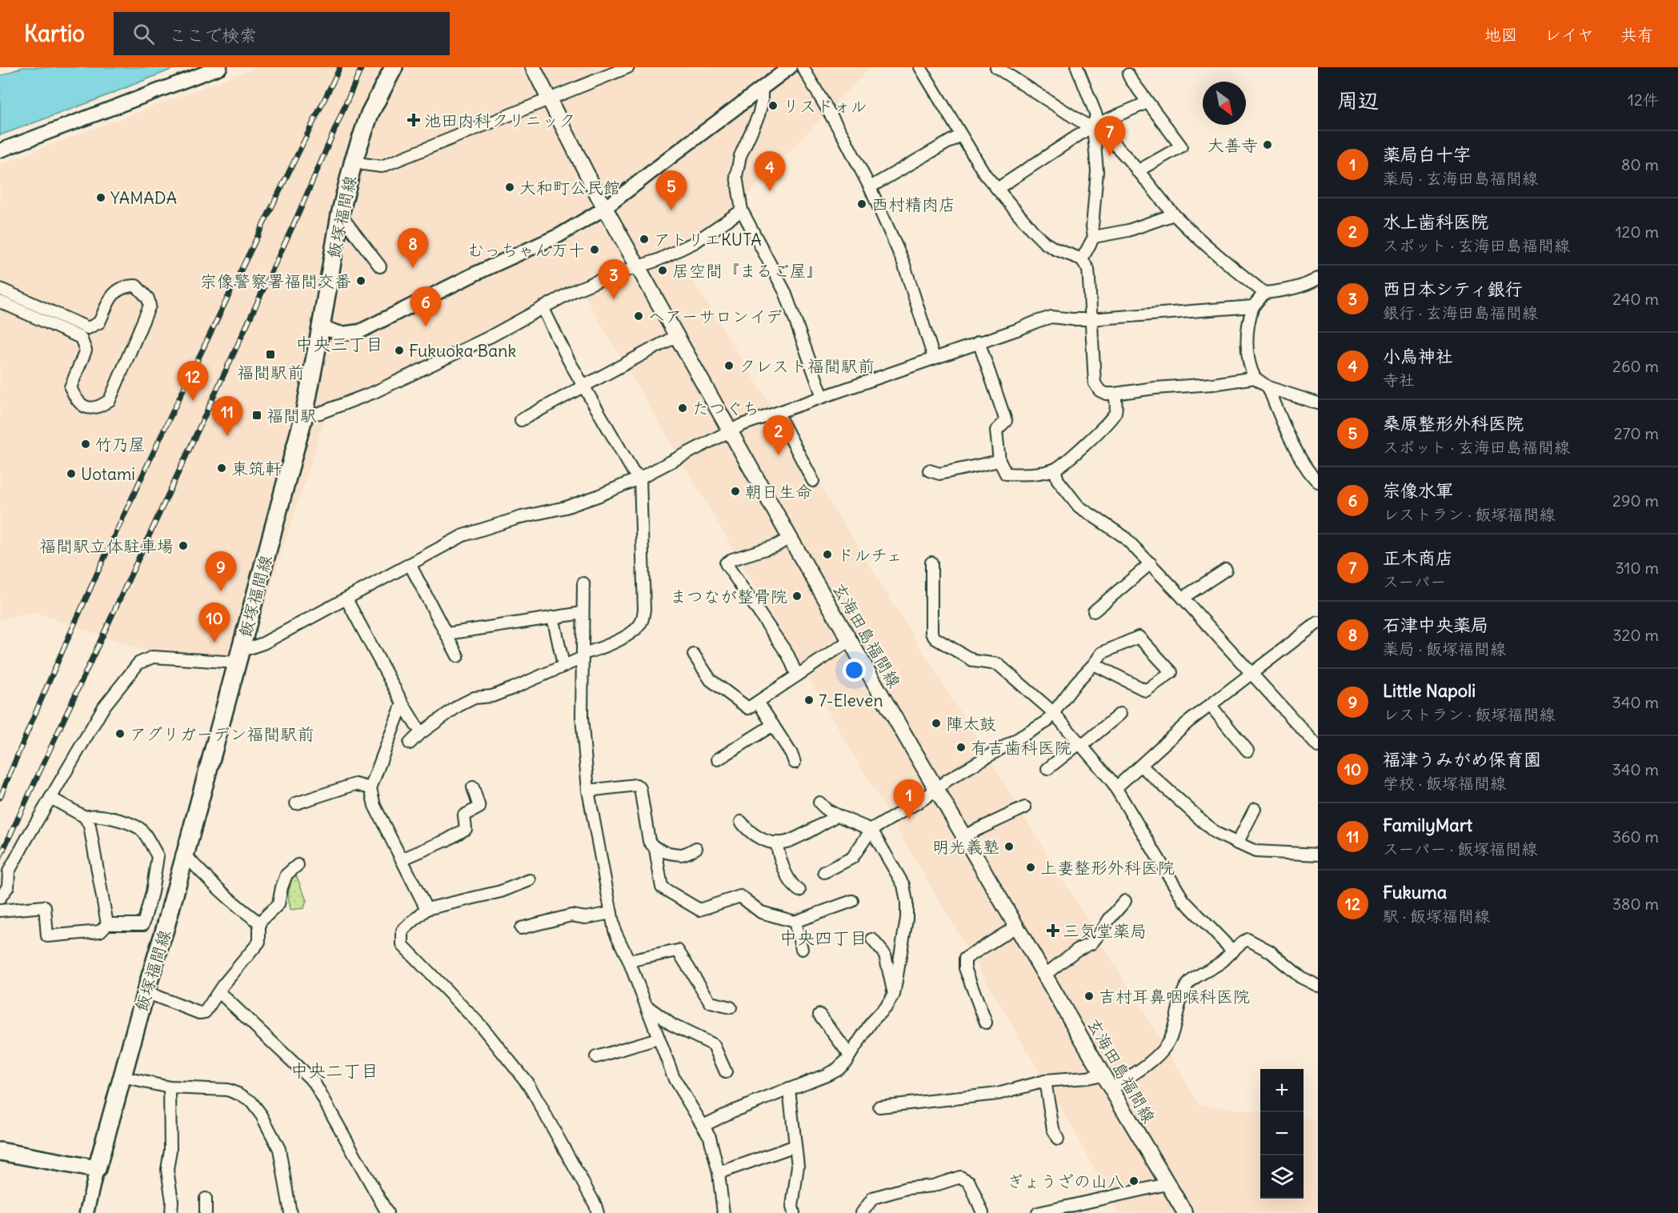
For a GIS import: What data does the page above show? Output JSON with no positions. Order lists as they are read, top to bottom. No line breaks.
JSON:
{"streets":{"main road":["飯塚福間線","玄海田島福間線"]},"districts":["中央三丁目","中央四丁目","中央二丁目"],"places":{"other":["リスドォル","大善寺","大和町公民館","YAMADA","西村精肉店","アトリエKUTA","むっちゃん万十","居空間『まるご屋』","宗像警察署福間交番","ヘアーサロンイデ","Fukuoka Bank","クレスト福間駅前","たつぐち","竹乃屋","東筑軒","Uotami","朝日生命","福間駅立体駐車場","ドルチェ","まつなが整骨院","7-Eleven","陣太鼓","アグリガーデン福間駅前","有吉歯科医院","明光義塾","上妻整形外科医院","吉村耳鼻咽喉科医院","ぎょうざの山八"],"health":["池田内科クリニック","三気堂薬局"],"transit":["福間駅前","福間駅"]},"north":"bottom right","page":{"header":"Kartio","search":"ここで検索","nav":["地図","レイヤ","共有"],"heading":["周辺","12件"],"pins":["7","4","5","8","3","6","12","11","2","9","10","1"],"list":[{"mark":"1","name":"薬局白十字","note":"薬局 · 玄海田島福間線","value":"80 m"},{"mark":"2","name":"水上歯科医院","note":"スポット · 玄海田島福間線","value":"120 m"},{"mark":"3","name":"西日本シティ銀行","note":"銀行 · 玄海田島福間線","value":"240 m"},{"mark":"4","name":"小烏神社","note":"寺社","value":"260 m"},{"mark":"5","name":"桑原整形外科医院","note":"スポット · 玄海田島福間線","value":"270 m"},{"mark":"6","name":"宗像水軍","note":"レストラン · 飯塚福間線","value":"290 m"},{"mark":"7","name":"正木商店","note":"スーパー","value":"310 m"},{"mark":"8","name":"石津中央薬局","note":"薬局 · 飯塚福間線","value":"320 m"},{"mark":"9","name":"Little Napoli","note":"レストラン · 飯塚福間線","value":"340 m"},{"mark":"10","name":"福津うみがめ保育園","note":"学校 · 飯塚福間線","value":"340 m"},{"mark":"11","name":"FamilyMart","note":"スーパー · 飯塚福間線","value":"360 m"},{"mark":"12","name":"Fukuma","note":"駅 · 飯塚福間線","value":"380 m"}],"map_buttons":["+","−"]}}
